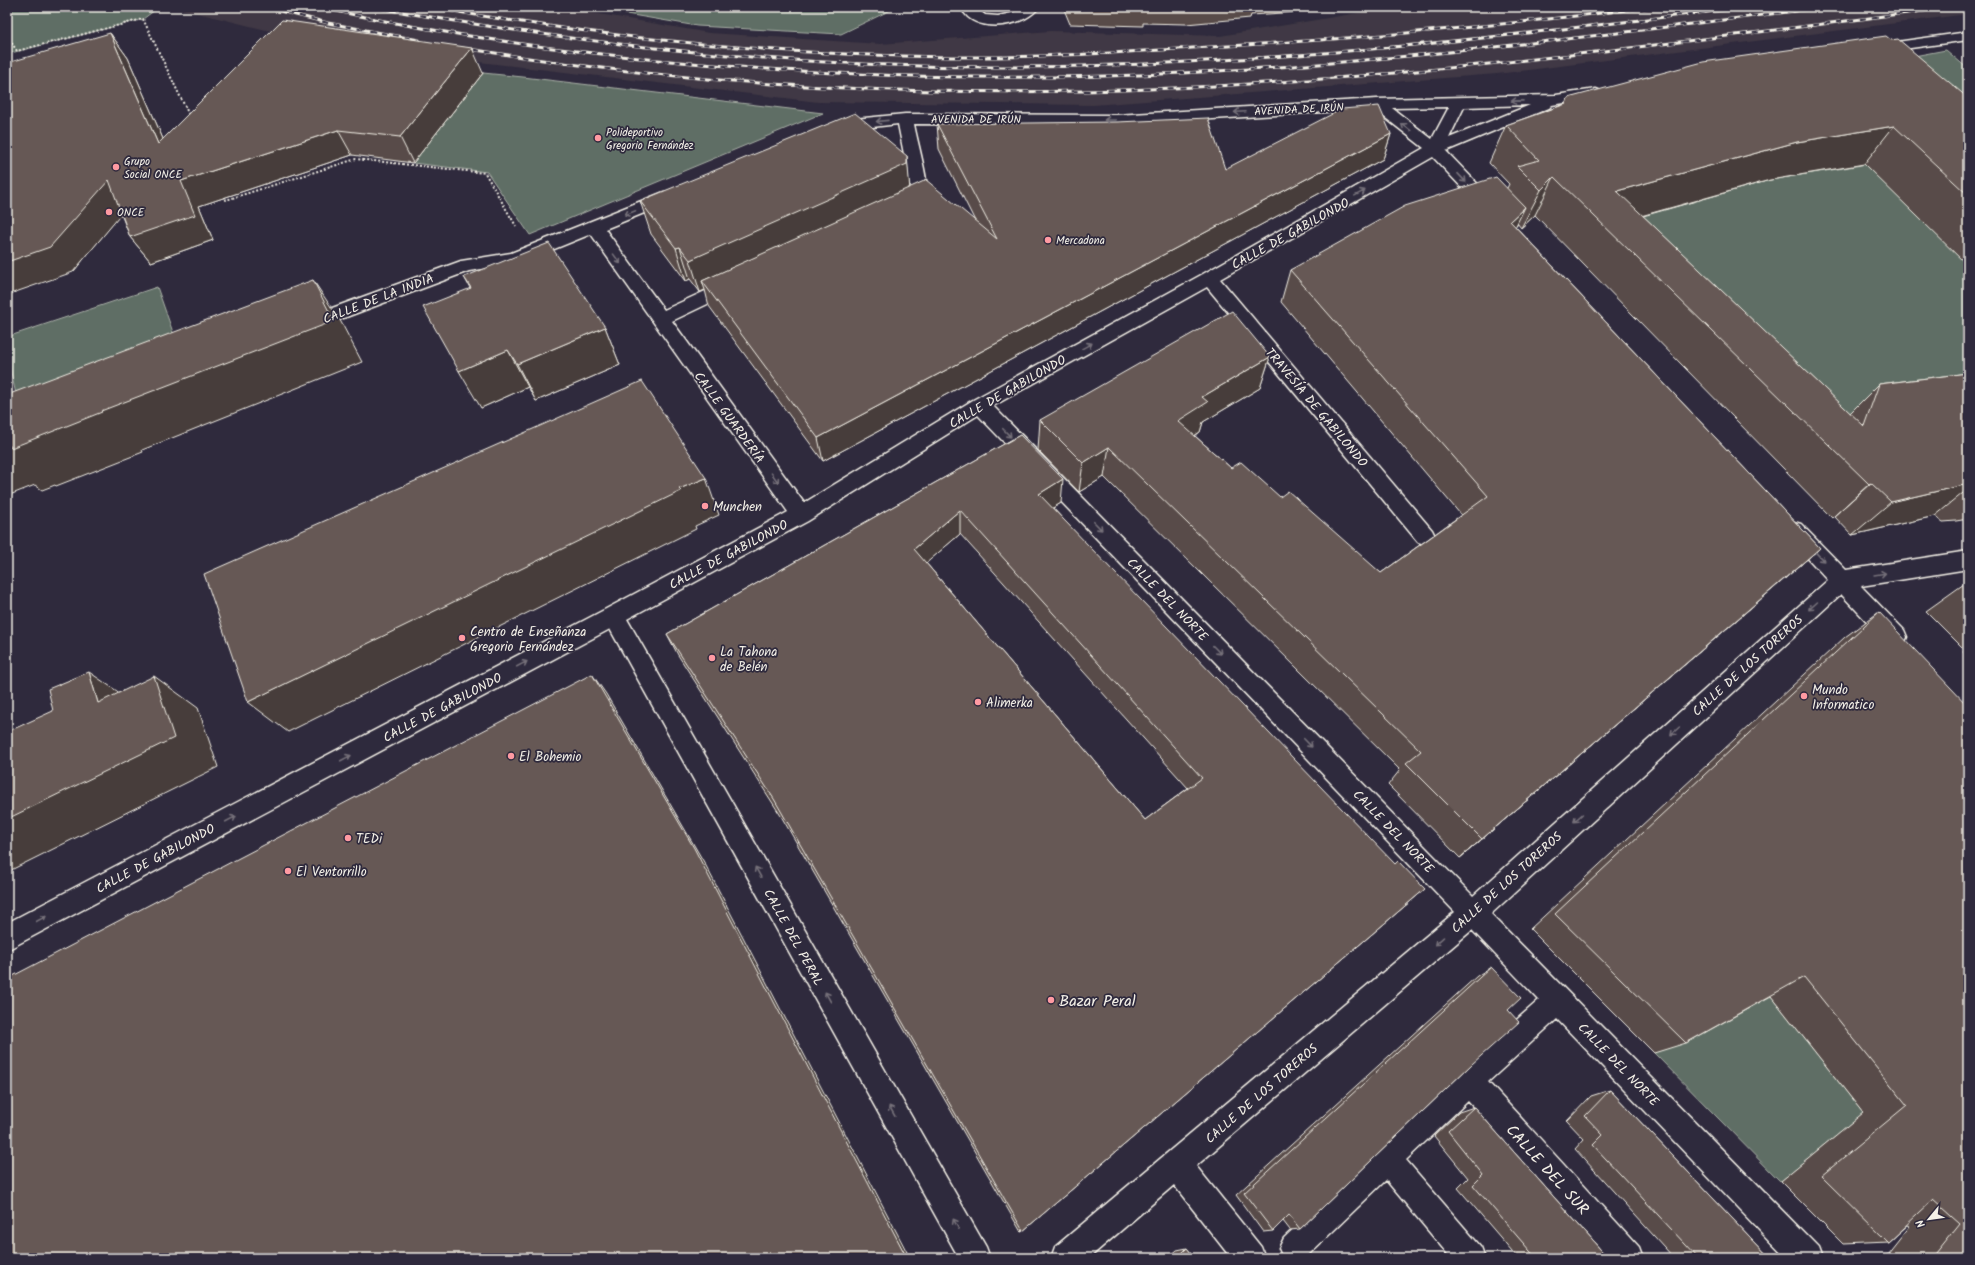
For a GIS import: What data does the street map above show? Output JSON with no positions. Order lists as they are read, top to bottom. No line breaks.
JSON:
{"streets":{"street":["AVENIDA DE IRÚN","CALLE DE GABILONDO","CALLE DE LA INDIA","TRAVESÍA DE GABILONDO","CALLE GUARDERÍA","CALLE DEL NORTE","CALLE DE LOS TOREROS","CALLE DEL PERAL","CALLE DEL SUR"]},"crossings":[["AVENIDA DE IRÚN","CALLE DE GABILONDO"],["CALLE DE GABILONDO","TRAVESÍA DE GABILONDO"],["CALLE DE GABILONDO","CALLE GUARDERÍA"],["CALLE DE GABILONDO","CALLE DEL NORTE"],["CALLE DE GABILONDO","CALLE DEL PERAL"],["CALLE DE LA INDIA","CALLE GUARDERÍA"],["CALLE DEL NORTE","CALLE DE LOS TOREROS"]],"one_way":["AVENIDA DE IRÚN","CALLE DE GABILONDO","CALLE GUARDERÍA","CALLE DEL NORTE","CALLE DEL PERAL"],"places":["Polideportivo Gregorio Fernández","Grupo Social ONCE","ONCE","Mercadona","Munchen","Centro de Enseñanza Gregorio Fernández","La Tahona de Belén","Mundo Informatico","Alimerka","El Bohemio","TEDi","El Ventorrillo","Bazar Peral"],"north":"bottom left"}
